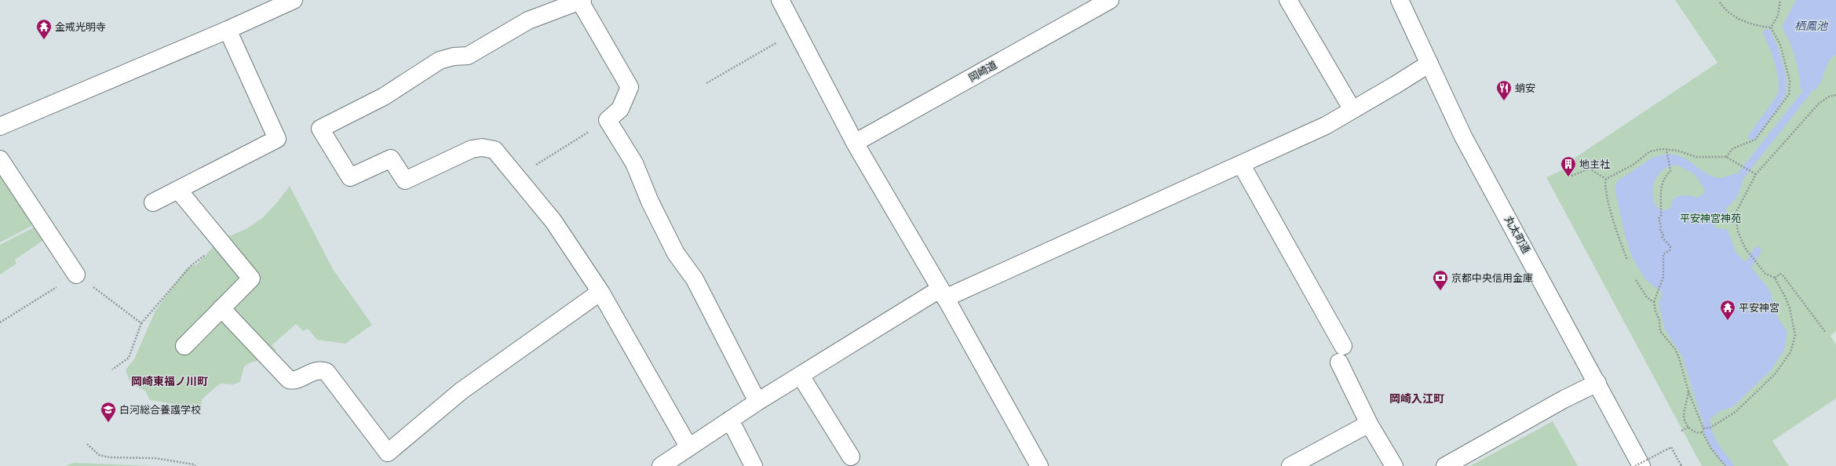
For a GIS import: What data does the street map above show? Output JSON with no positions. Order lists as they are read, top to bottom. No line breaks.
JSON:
{"streets":{"street":["岡崎道","丸太町通"]},"districts":["岡崎東福ノ川町","岡崎入江町"],"water":["栖鳳池"],"parks":["平安神宮神苑"],"places":{"temple":["金戒光明寺","平安神宮"],"restaurant":["蛸安"],"building":["地主社"],"bank":["京都中央信用金庫"],"school or university":["白河総合養護学校"]}}
